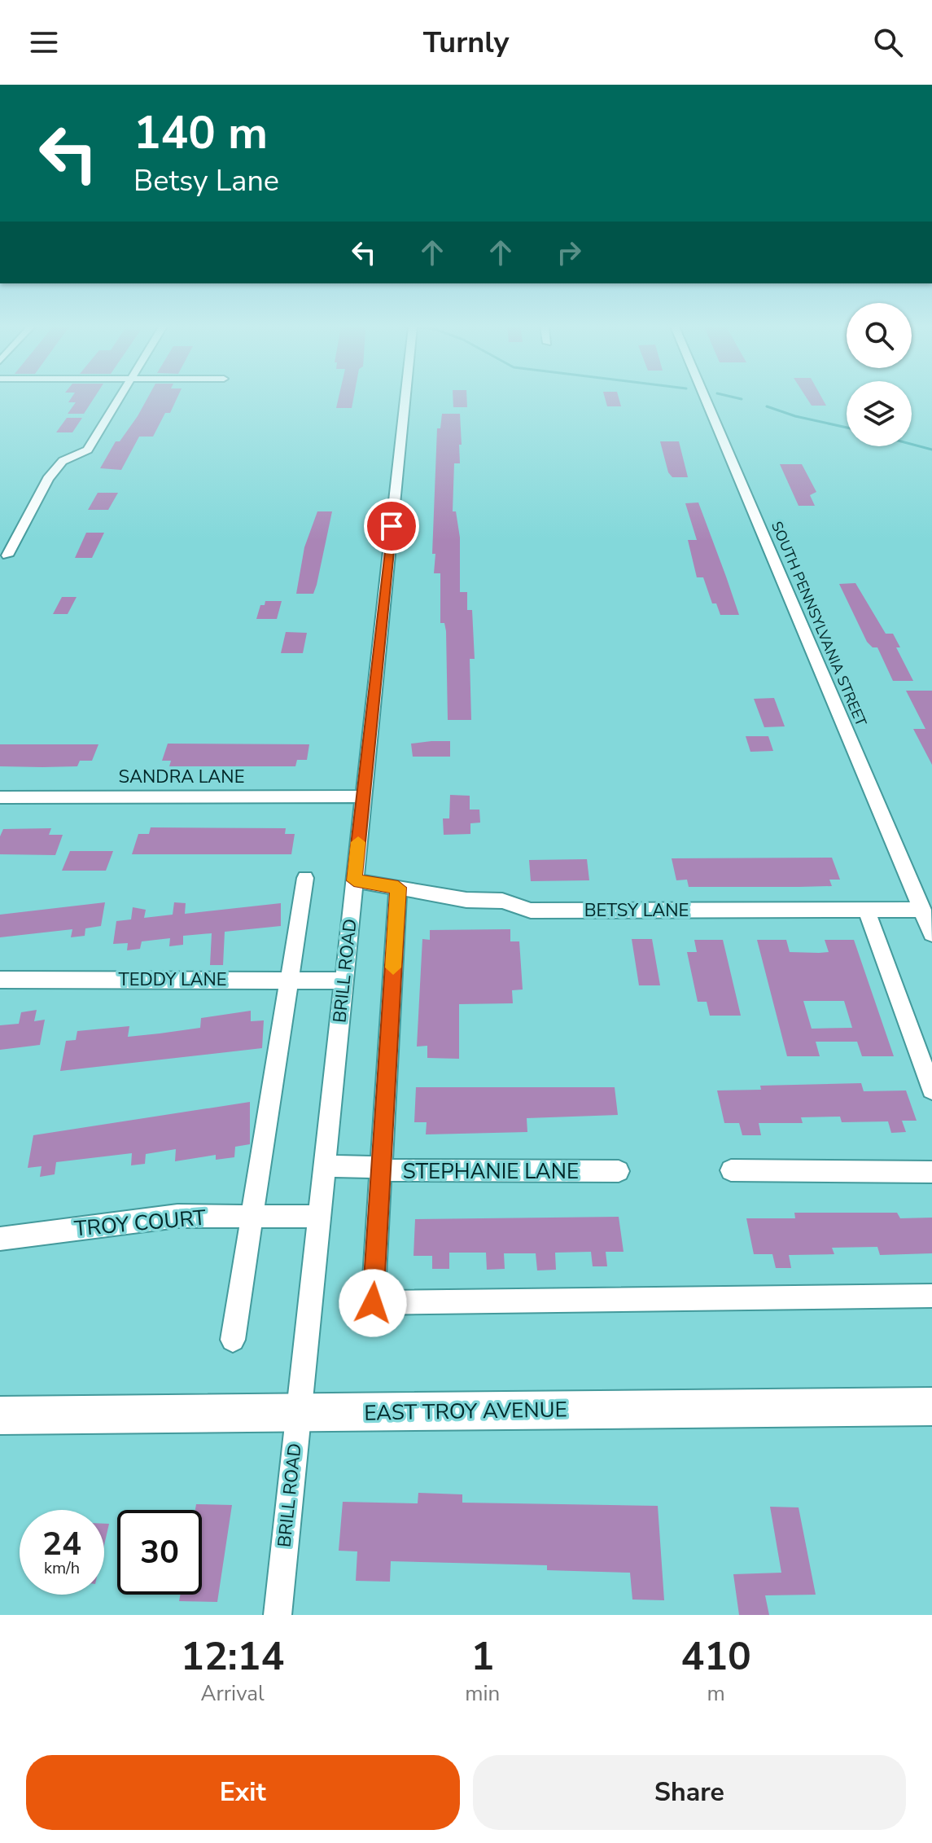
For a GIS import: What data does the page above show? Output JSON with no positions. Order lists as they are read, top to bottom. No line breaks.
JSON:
{"streets":{"main road":["EAST TROY AVENUE"],"street":["SOUTH PENNSYLVANIA STREET","SANDRA LANE","BETSY LANE","BRILL ROAD","TEDDY LANE","STEPHANIE LANE","TROY COURT"]},"crossings":[["SOUTH PENNSYLVANIA STREET","BETSY LANE"],["SANDRA LANE","BRILL ROAD"],["BETSY LANE","BRILL ROAD"],["BRILL ROAD","TEDDY LANE"],["BRILL ROAD","STEPHANIE LANE"],["BRILL ROAD","TROY COURT"],["BRILL ROAD","EAST TROY AVENUE"]],"page":{"header":"Turnly","turn":["140 m","Betsy Lane"],"speed":"24 km/h","limit":"30","eta":["12:14","Arrival","1","min","410","m"],"buttons":["Exit","Share"]}}
